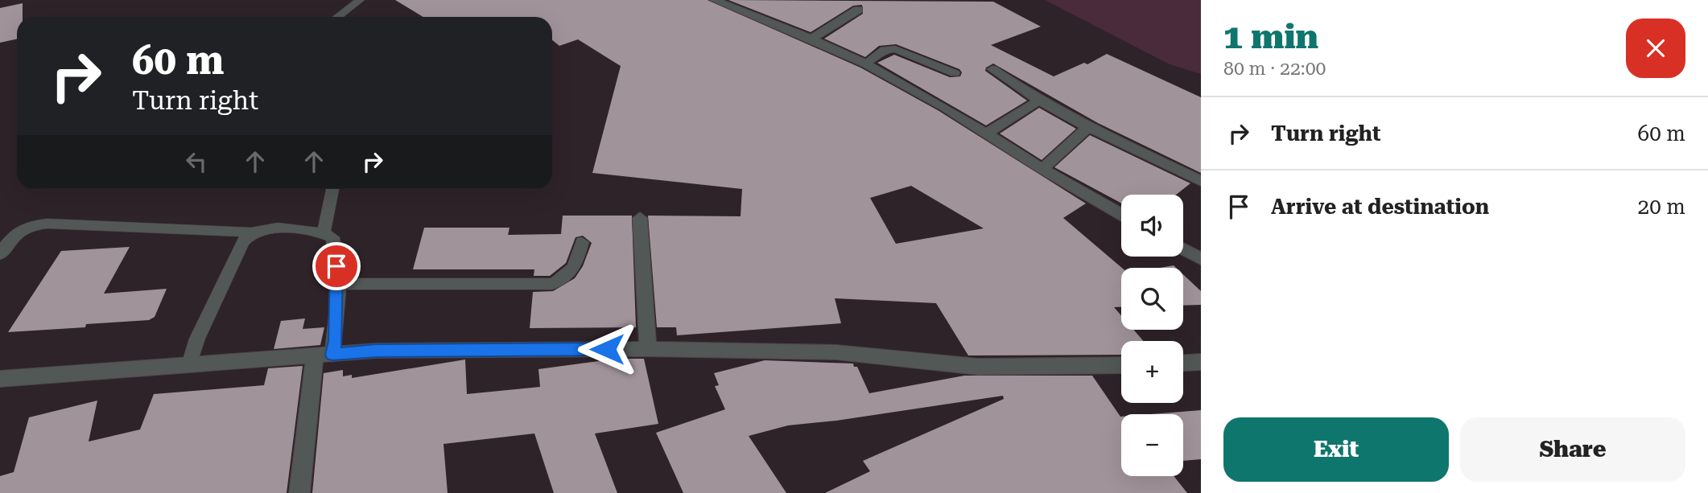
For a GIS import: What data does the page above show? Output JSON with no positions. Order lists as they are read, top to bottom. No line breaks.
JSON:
{"page":{"heading":["1 min","80 m · 22:00"],"turn":["60 m","Turn right"],"list":[{"name":"Turn right","value":"60 m"},{"name":"Arrive at destination","value":"20 m"}],"map_buttons":["+","−"],"buttons":["Exit","Share"]}}
